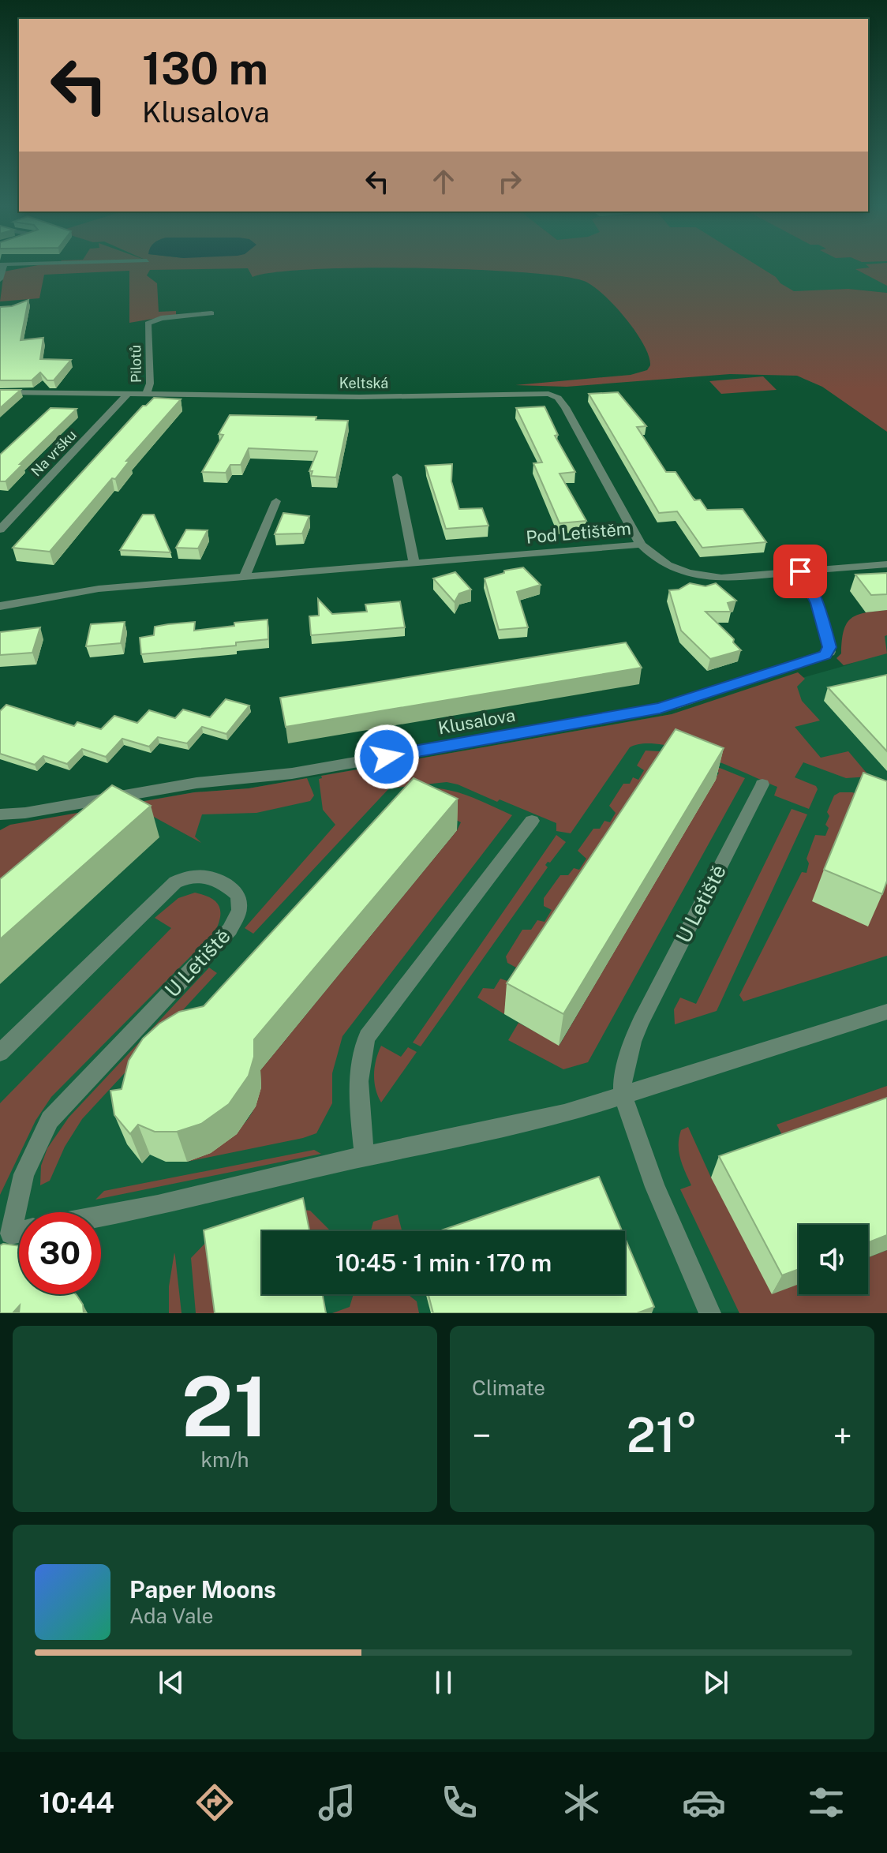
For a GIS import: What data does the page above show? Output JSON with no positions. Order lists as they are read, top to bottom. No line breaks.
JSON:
{"streets":{"street":["Pilotů","Keltská","Na vršku","Pod Letištěm","Klusalova","U Letiště"]},"crossings":[["Pilotů","Keltská"],["Keltská","Na vršku"],["Keltská","Pod Letištěm"],["Pod Letištěm","Klusalova"]],"page":{"turn":["130 m","Klusalova"],"limit":"30","trip":"10:45 · 1 min · 170 m","tile":[["21","km/h"],"Climate"],"heat":["−","21°","+"],"song":["Paper Moons","Ada Vale"],"tabs":"10:44"}}
